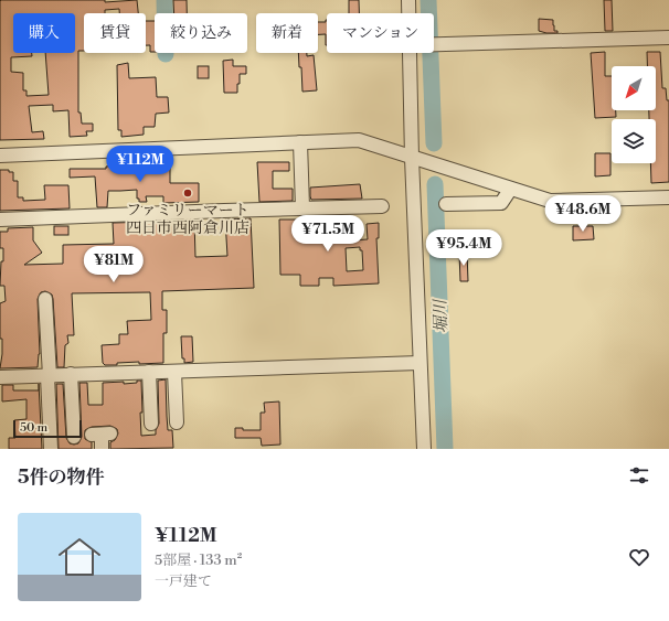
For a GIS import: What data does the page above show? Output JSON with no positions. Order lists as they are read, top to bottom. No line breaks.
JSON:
{"water":["堀川"],"places":["ファミリーマート 四日市西阿倉川店"],"scale_bar":"50 m","north":"bottom left","page":{"chip":["購入","賃貸","絞り込み","新着","マンション"],"price":["¥112M","¥48.6M","¥71.5M","¥95.4M","¥81M"],"scale":"50 m","heading":"5件の物件","list":[{"name":"¥112M","note":"5部屋 · 133 m² · 一戸建て"}]}}
